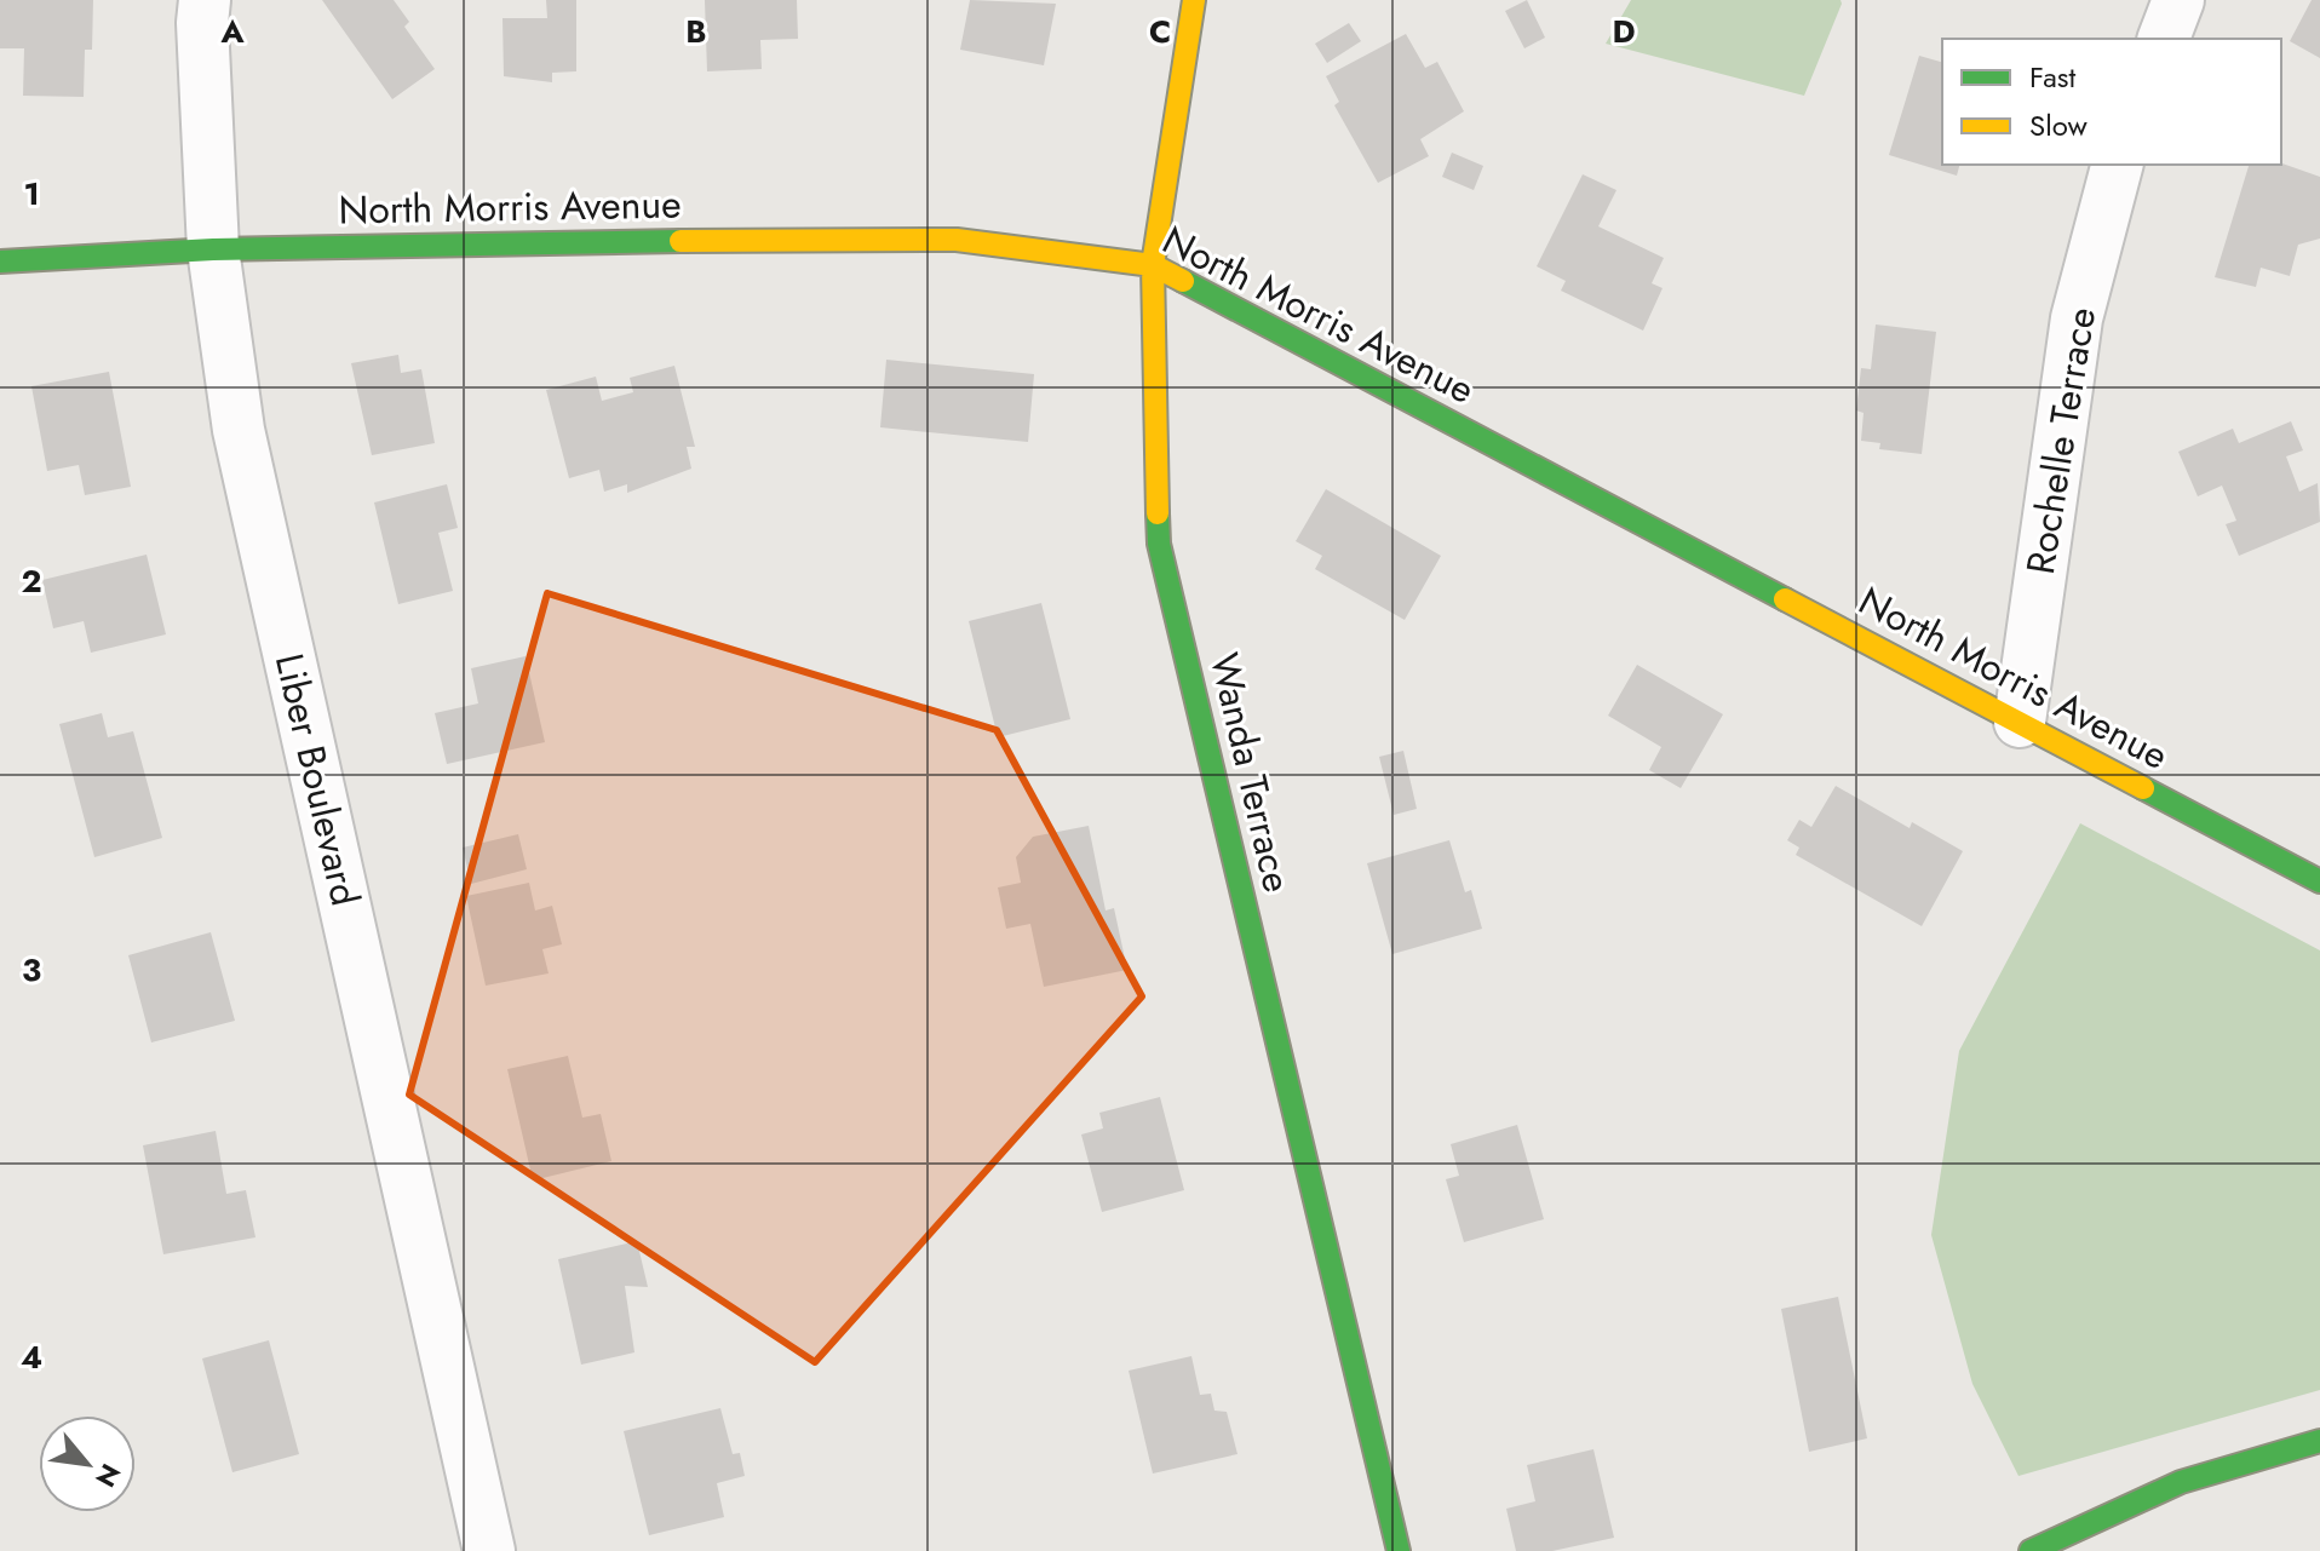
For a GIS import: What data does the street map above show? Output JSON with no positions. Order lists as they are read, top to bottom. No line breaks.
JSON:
{"streets":{"street":["North Morris Avenue","Rochelle Terrace","Wanda Terrace","Liber Boulevard"]},"crossings":[["North Morris Avenue","Rochelle Terrace"],["North Morris Avenue","Wanda Terrace"],["North Morris Avenue","Liber Boulevard"]],"legend":["Fast","Slow"],"north":"bottom right","grid":{"columns":["A","B","C","D"],"rows":["1","2","3","4"]}}
